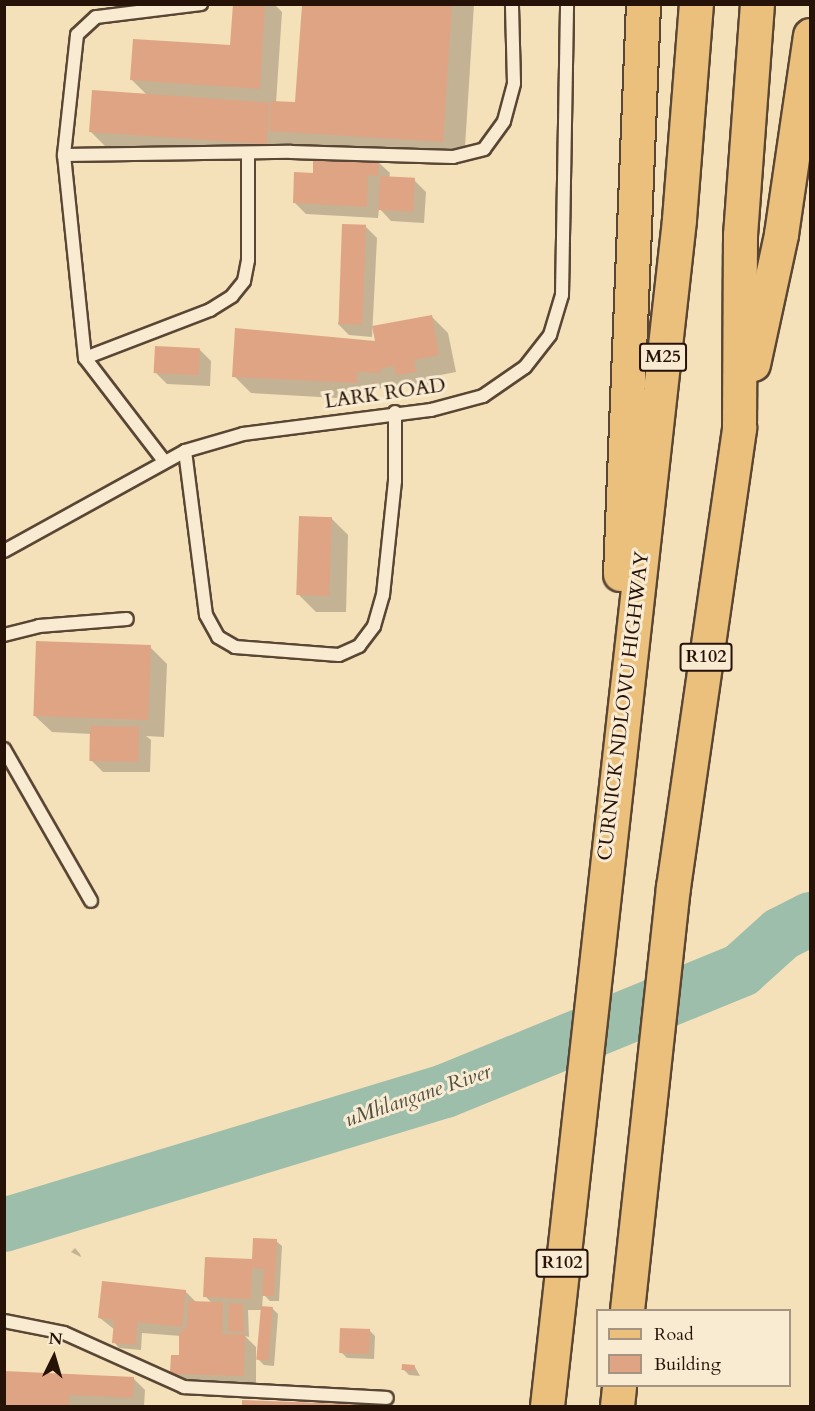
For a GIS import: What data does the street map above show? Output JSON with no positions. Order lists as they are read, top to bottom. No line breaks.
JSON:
{"streets":{"main road":["M25","R102","CURNICK NDLOVU HIGHWAY"],"lane":["LARK ROAD"]},"water":["uMhlangane River"],"legend":["Road","Building"],"north":"top"}
